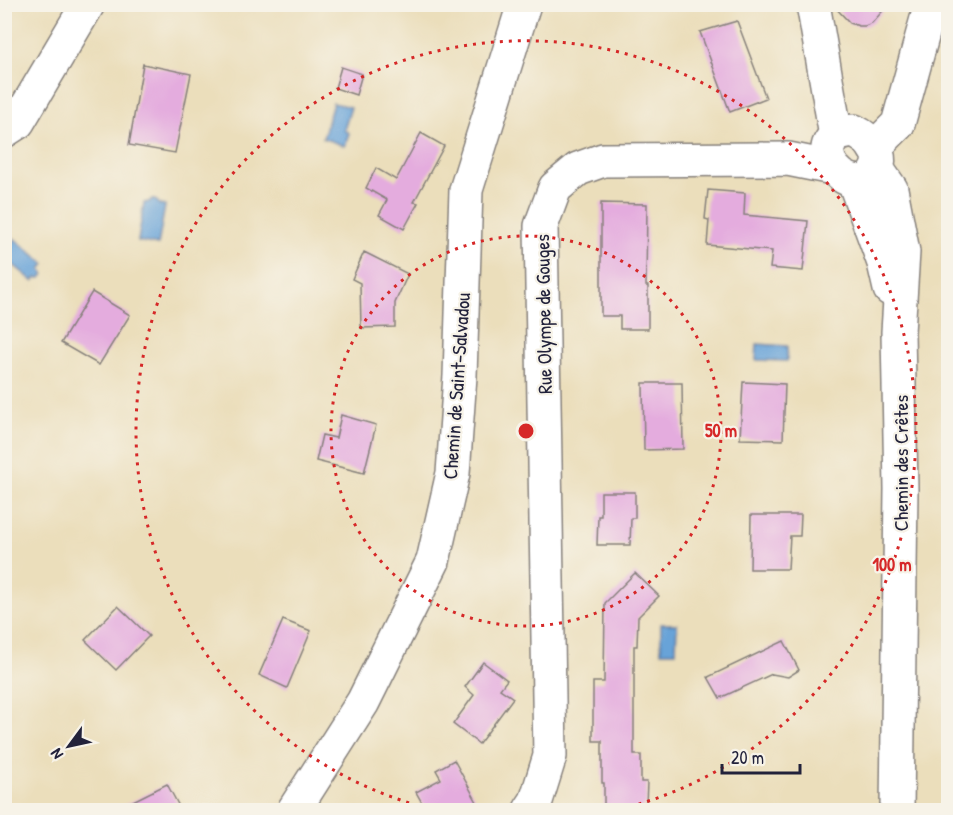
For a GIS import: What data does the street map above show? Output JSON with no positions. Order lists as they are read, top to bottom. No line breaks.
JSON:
{"streets":{"street":["Rue Olympe de Gouges","Chemin de Saint-Salvadou","Chemin des Crêtes"]},"crossings":[["Rue Olympe de Gouges","Chemin des Crêtes"]],"scale_bar":"20 m","north":"bottom left","rings":["50 m","100 m"]}
